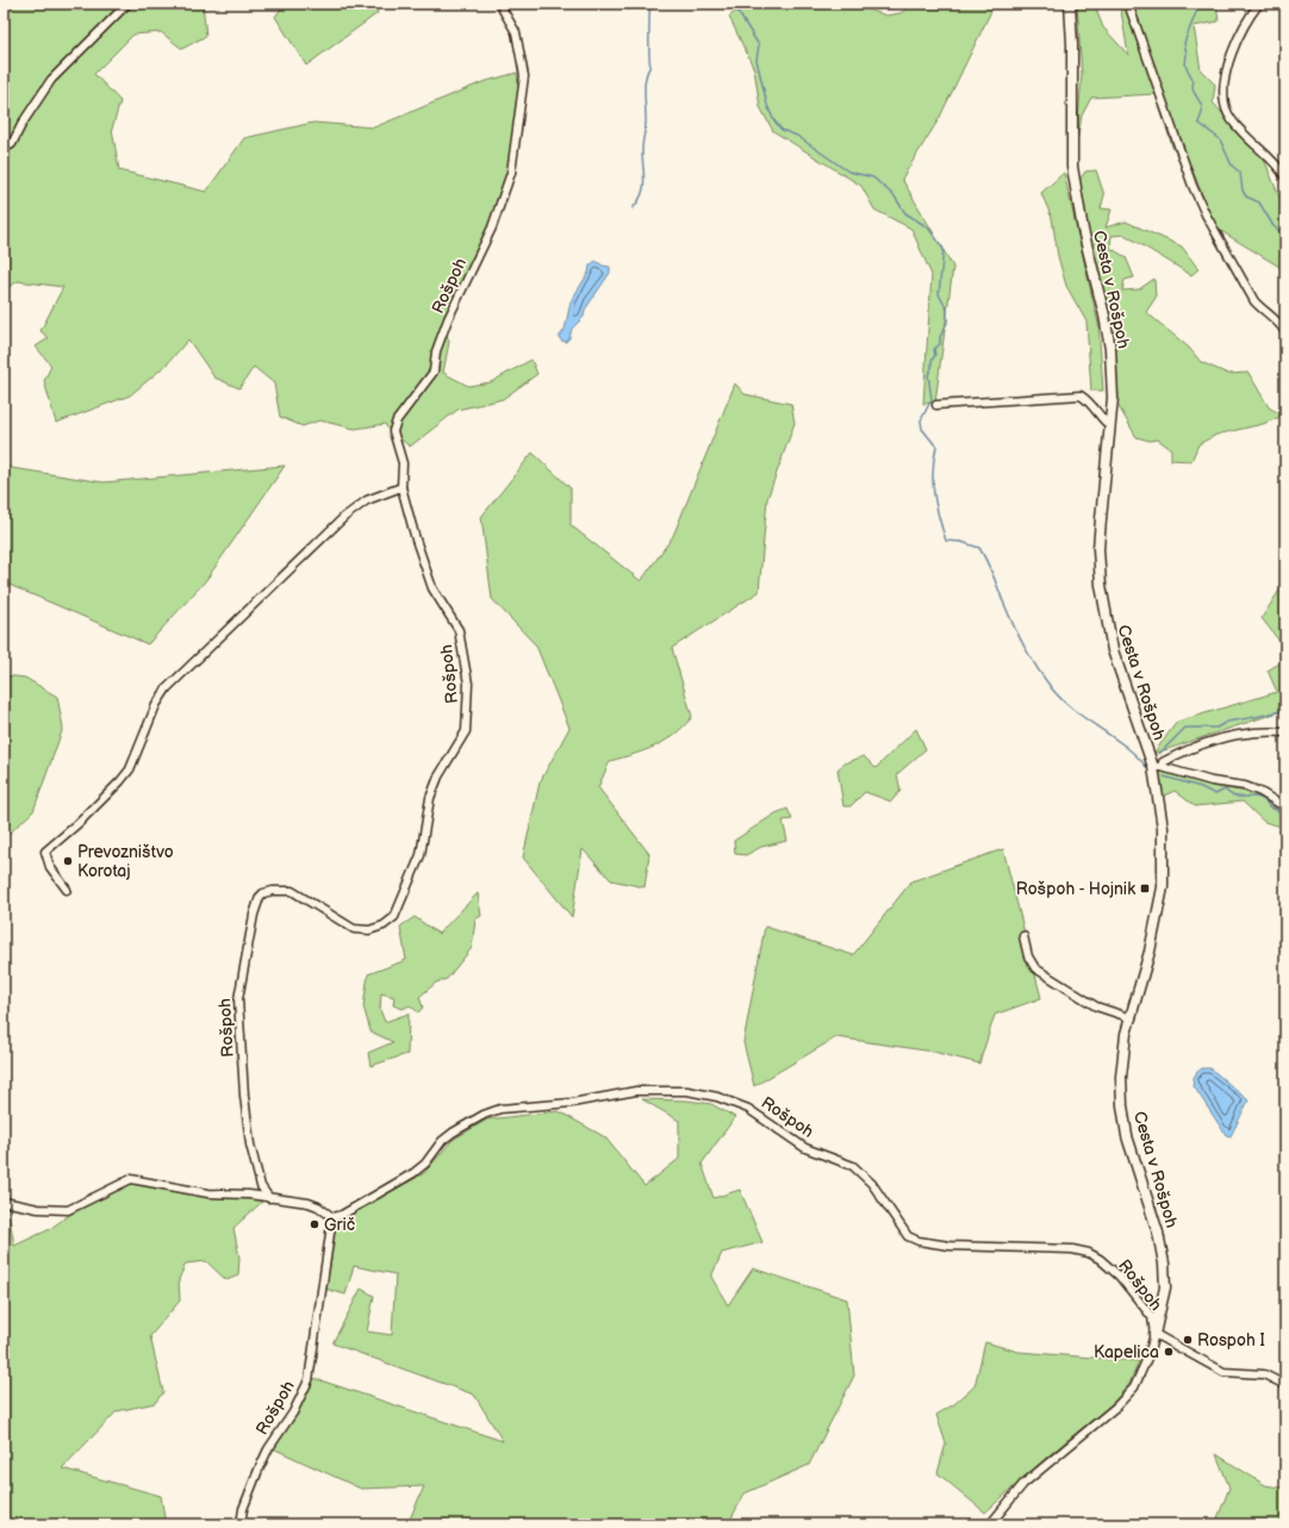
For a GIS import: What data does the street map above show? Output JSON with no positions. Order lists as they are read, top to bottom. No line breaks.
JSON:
{"streets":{"street":["Rošpoh","Cesta v Rošpoh"]},"crossings":[["Rošpoh","Cesta v Rošpoh"]],"places":{"other":["Prevozništvo Korotaj","Grič","Rospoh I","Kapelica"],"transit":["Rošpoh - Hojnik"]}}
